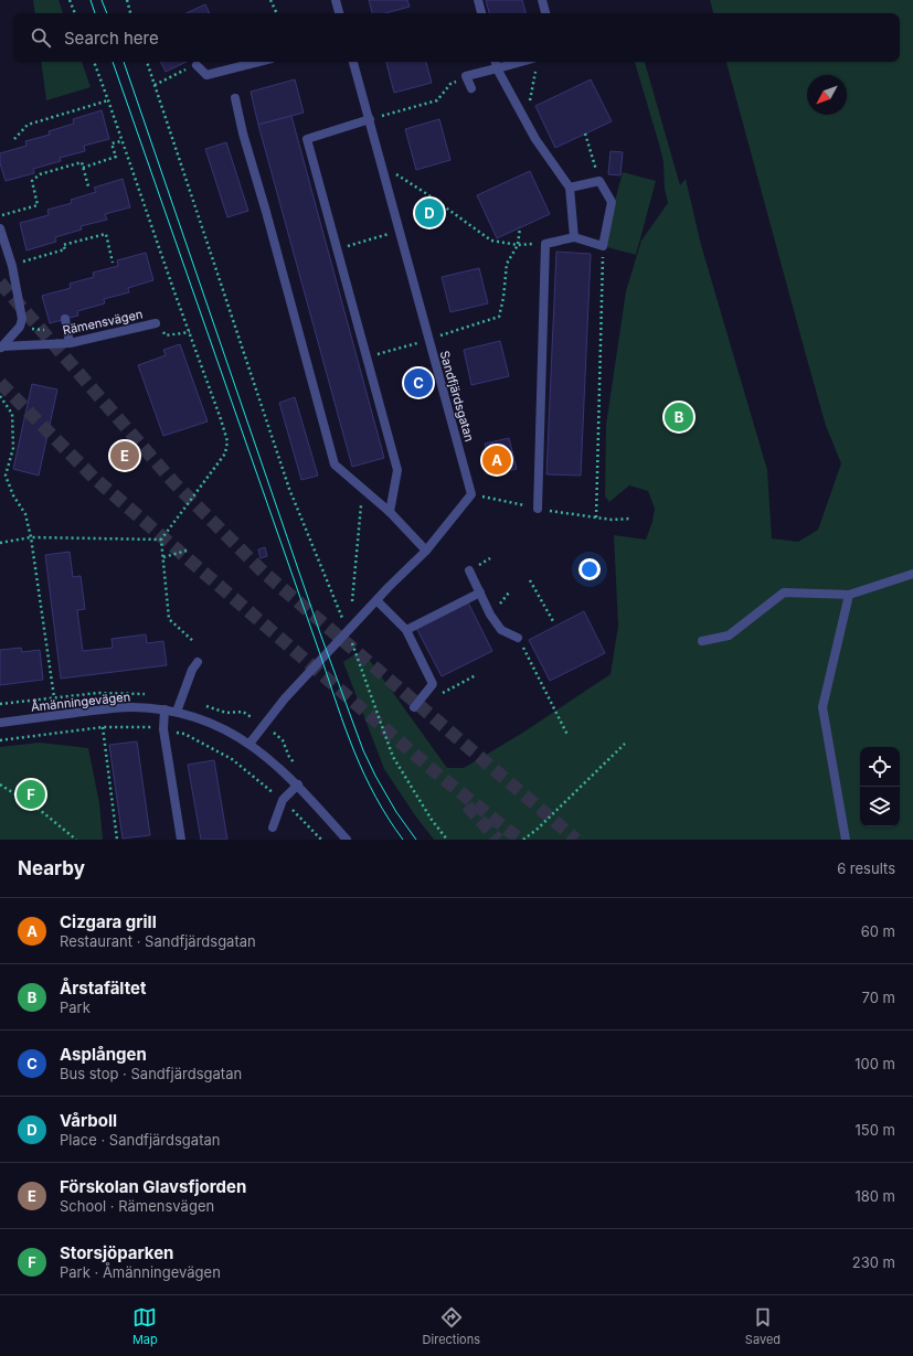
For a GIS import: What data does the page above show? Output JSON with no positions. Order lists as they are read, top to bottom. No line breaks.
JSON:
{"streets":{"street":["Rämensvägen","Sandfjärdsgatan","Åmänningevägen"]},"crossings":[["Sandfjärdsgatan","Åmänningevägen"]],"north":"bottom left","page":{"search":"Search here","pins":["D","C","B","E","A","F"],"heading":["Nearby","6 results"],"list":[{"mark":"A","name":"Cizgara grill","note":"Restaurant · Sandfjärdsgatan","value":"60 m"},{"mark":"B","name":"Årstafältet","note":"Park","value":"70 m"},{"mark":"C","name":"Asplången","note":"Bus stop · Sandfjärdsgatan","value":"100 m"},{"mark":"D","name":"Vårboll","note":"Place · Sandfjärdsgatan","value":"150 m"},{"mark":"E","name":"Förskolan Glavsfjorden","note":"School · Rämensvägen","value":"180 m"},{"mark":"F","name":"Storsjöparken","note":"Park · Åmänningevägen","value":"230 m"}],"nav":["Map","Directions","Saved"]}}
